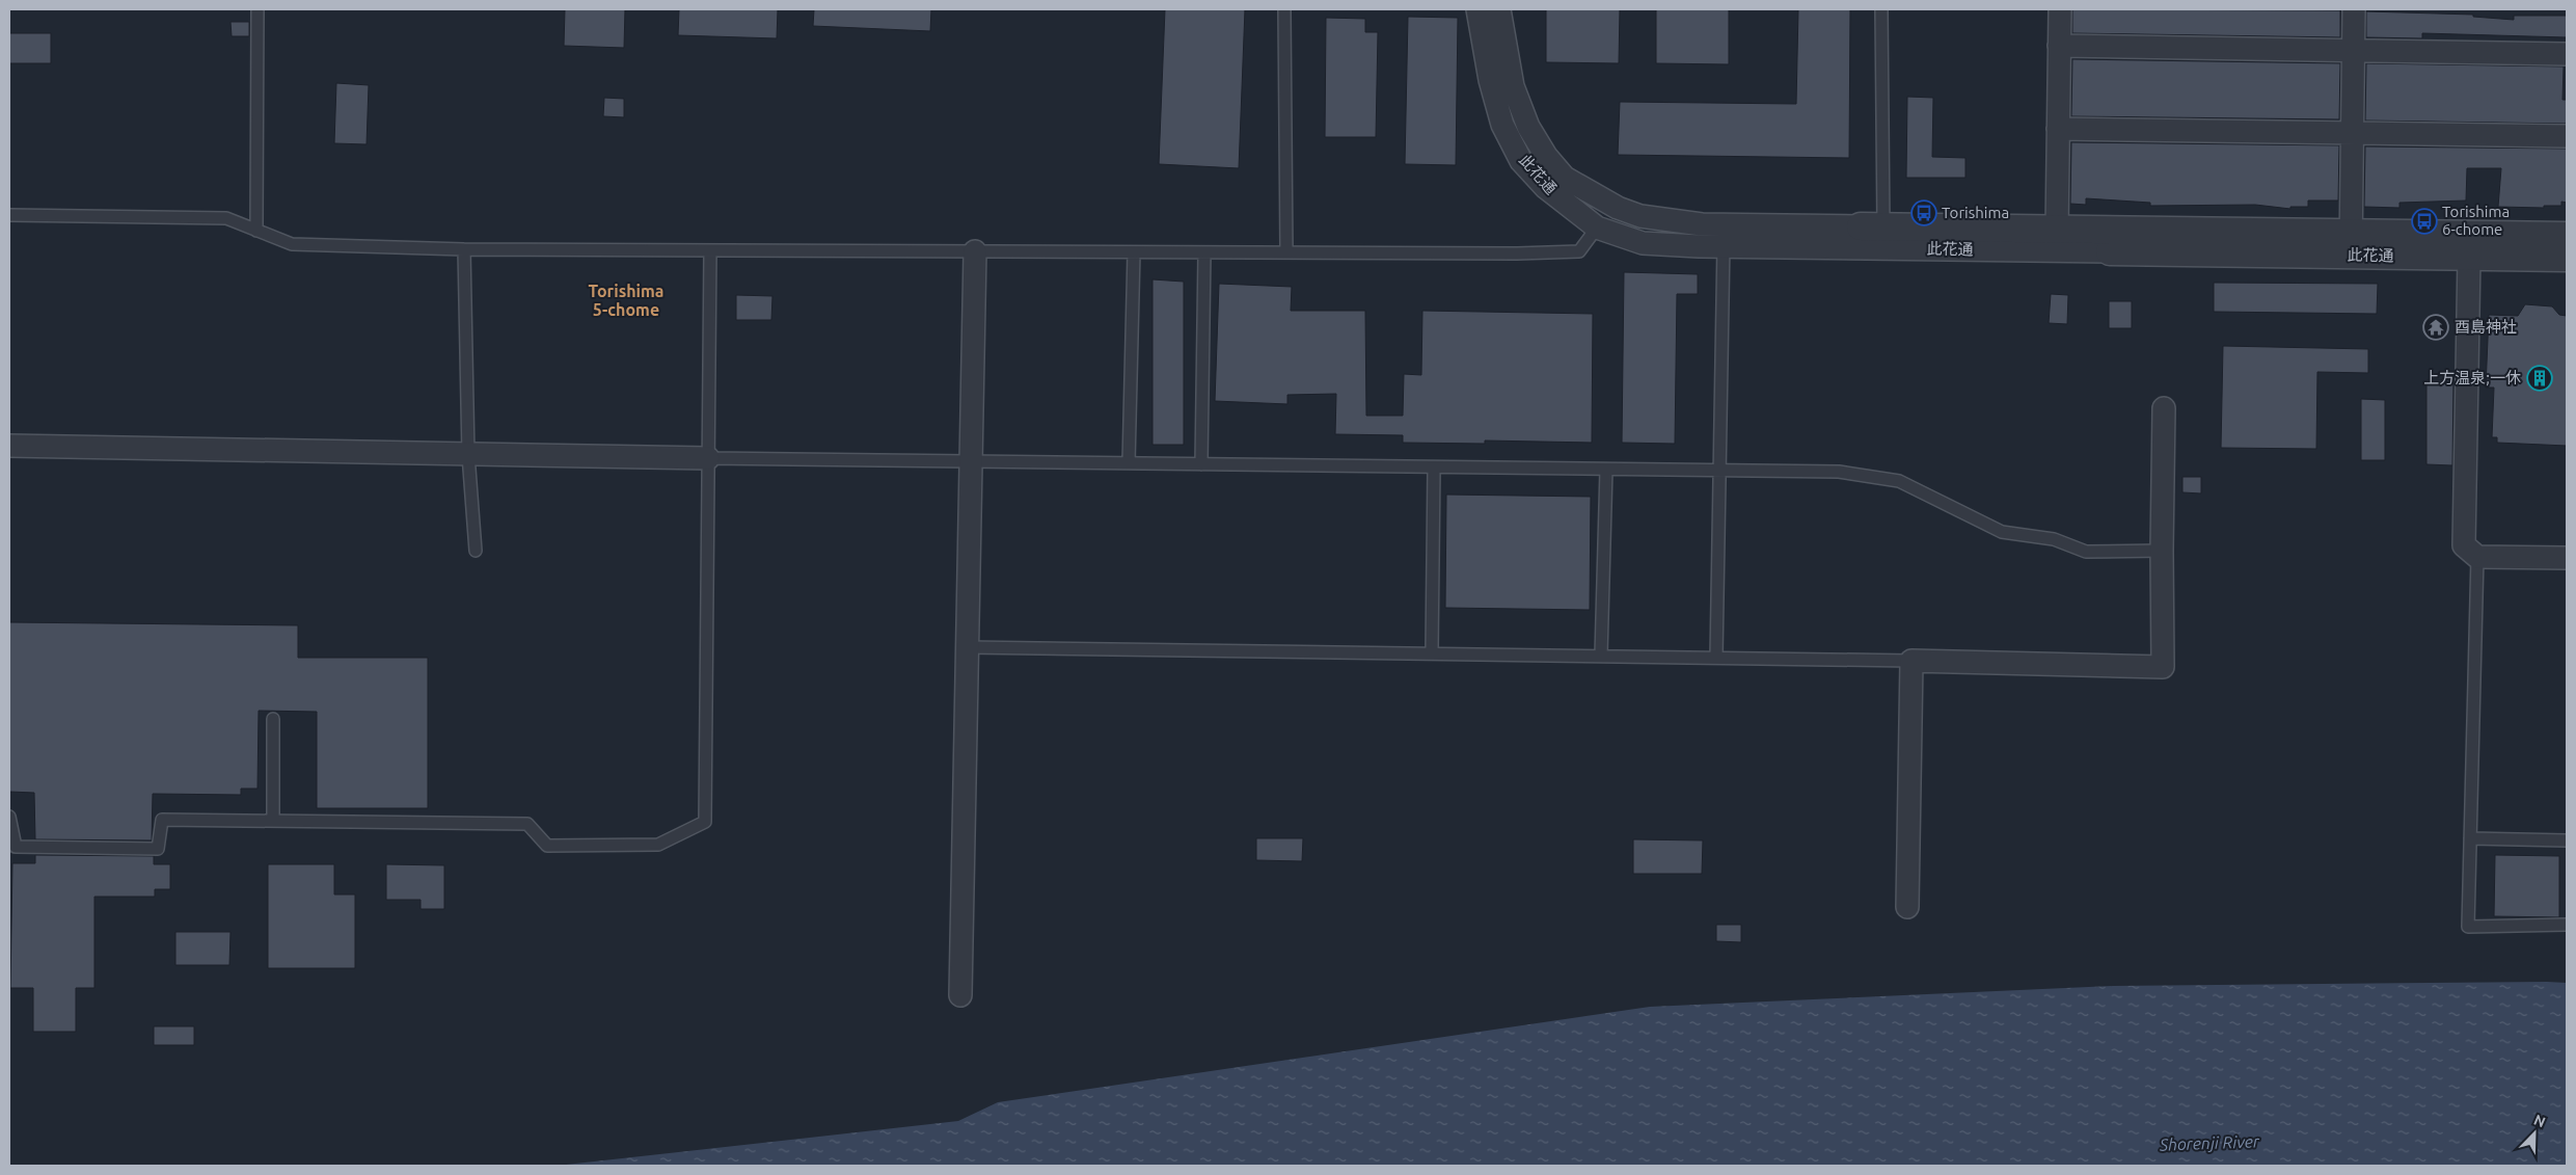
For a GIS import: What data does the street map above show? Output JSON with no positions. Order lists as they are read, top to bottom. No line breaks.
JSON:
{"streets":{"street":["此花通"]},"districts":["Torishima 5-chome"],"water":["Shorenji River"],"places":{"bus stop":["Torishima","Torishima 6-chome"],"temple":["酉島神社"],"building":["上方温泉;一休"]},"north":"top right"}
